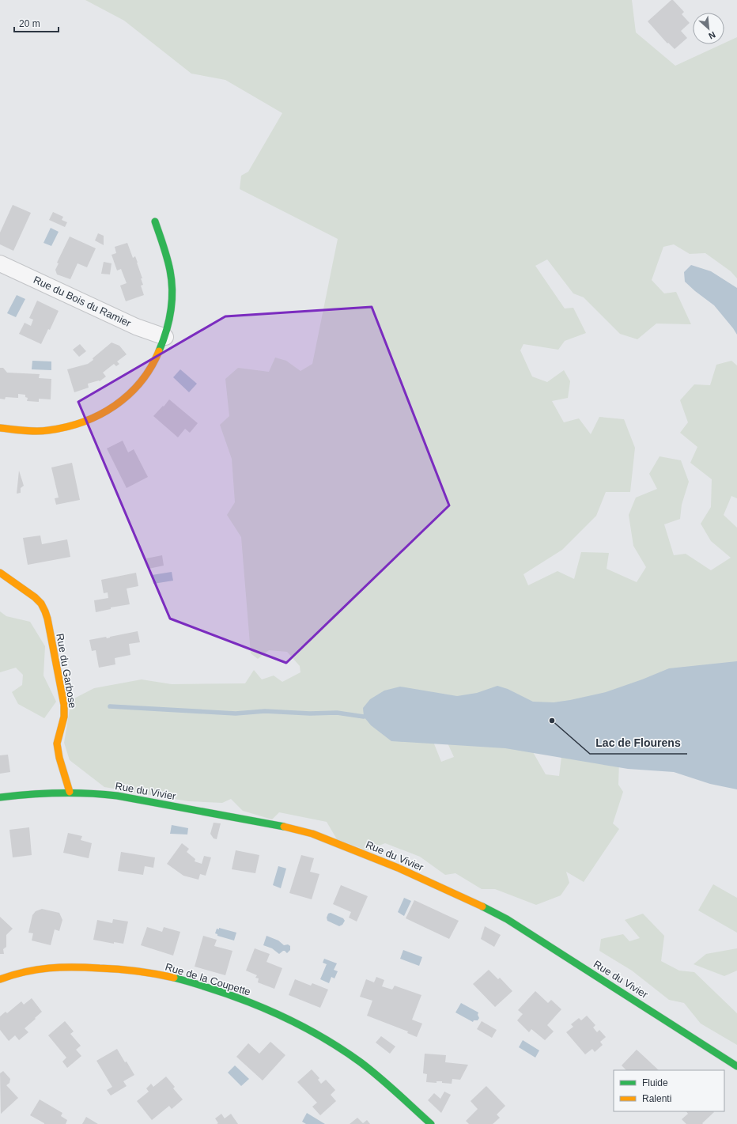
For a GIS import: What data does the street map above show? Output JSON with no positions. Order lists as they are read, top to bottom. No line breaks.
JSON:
{"streets":{"street":["Rue du Bois du Ramier","Rue du Garbose","Rue du Vivier","Rue de la Coupette"]},"crossings":[["Rue du Garbose","Rue du Vivier"]],"places":["Lac de Flourens"],"legend":["Fluide","Ralenti"],"scale_bar":"20 m","north":"bottom right"}
